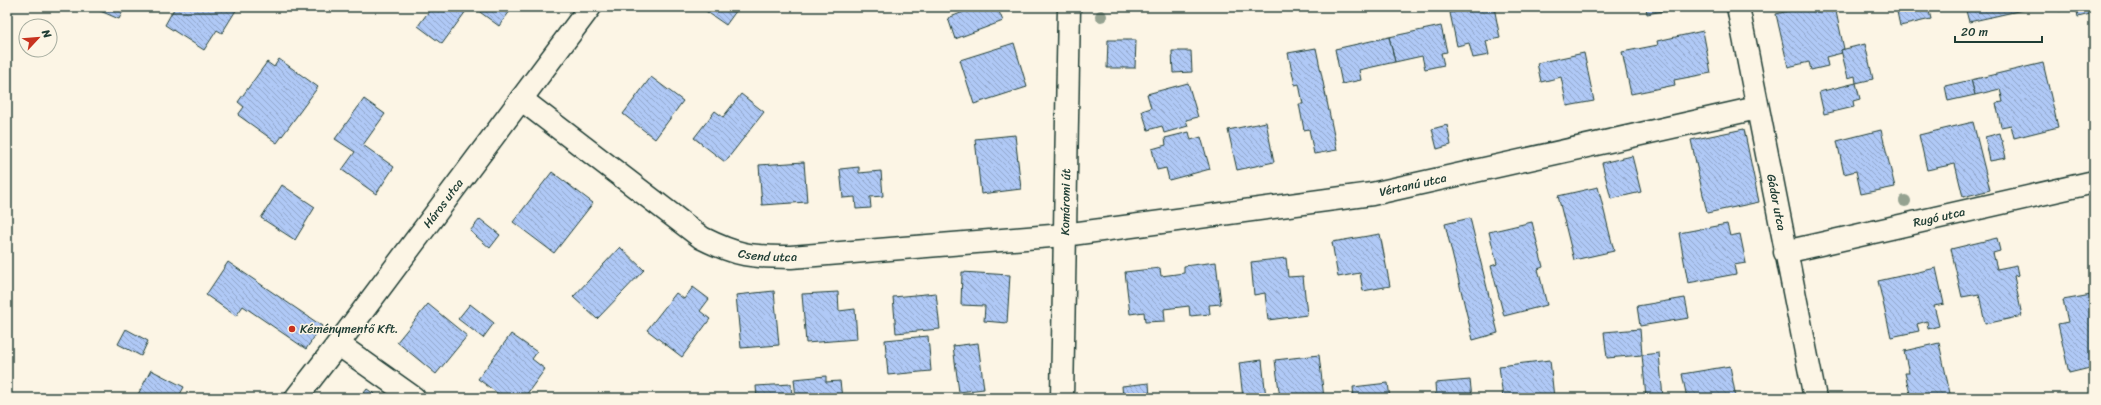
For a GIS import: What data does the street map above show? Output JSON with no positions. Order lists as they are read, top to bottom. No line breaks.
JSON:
{"streets":{"street":["Vértanú utca","Komáromi út","Háros utca","Gádor utca","Rugó utca","Csend utca"]},"crossings":[["Vértanú utca","Komáromi út"],["Vértanú utca","Gádor utca"],["Vértanú utca","Csend utca"],["Komáromi út","Csend utca"],["Háros utca","Csend utca"],["Gádor utca","Rugó utca"]],"places":["Kéménymentő Kft."],"scale_bar":"20 m","north":"top right"}
